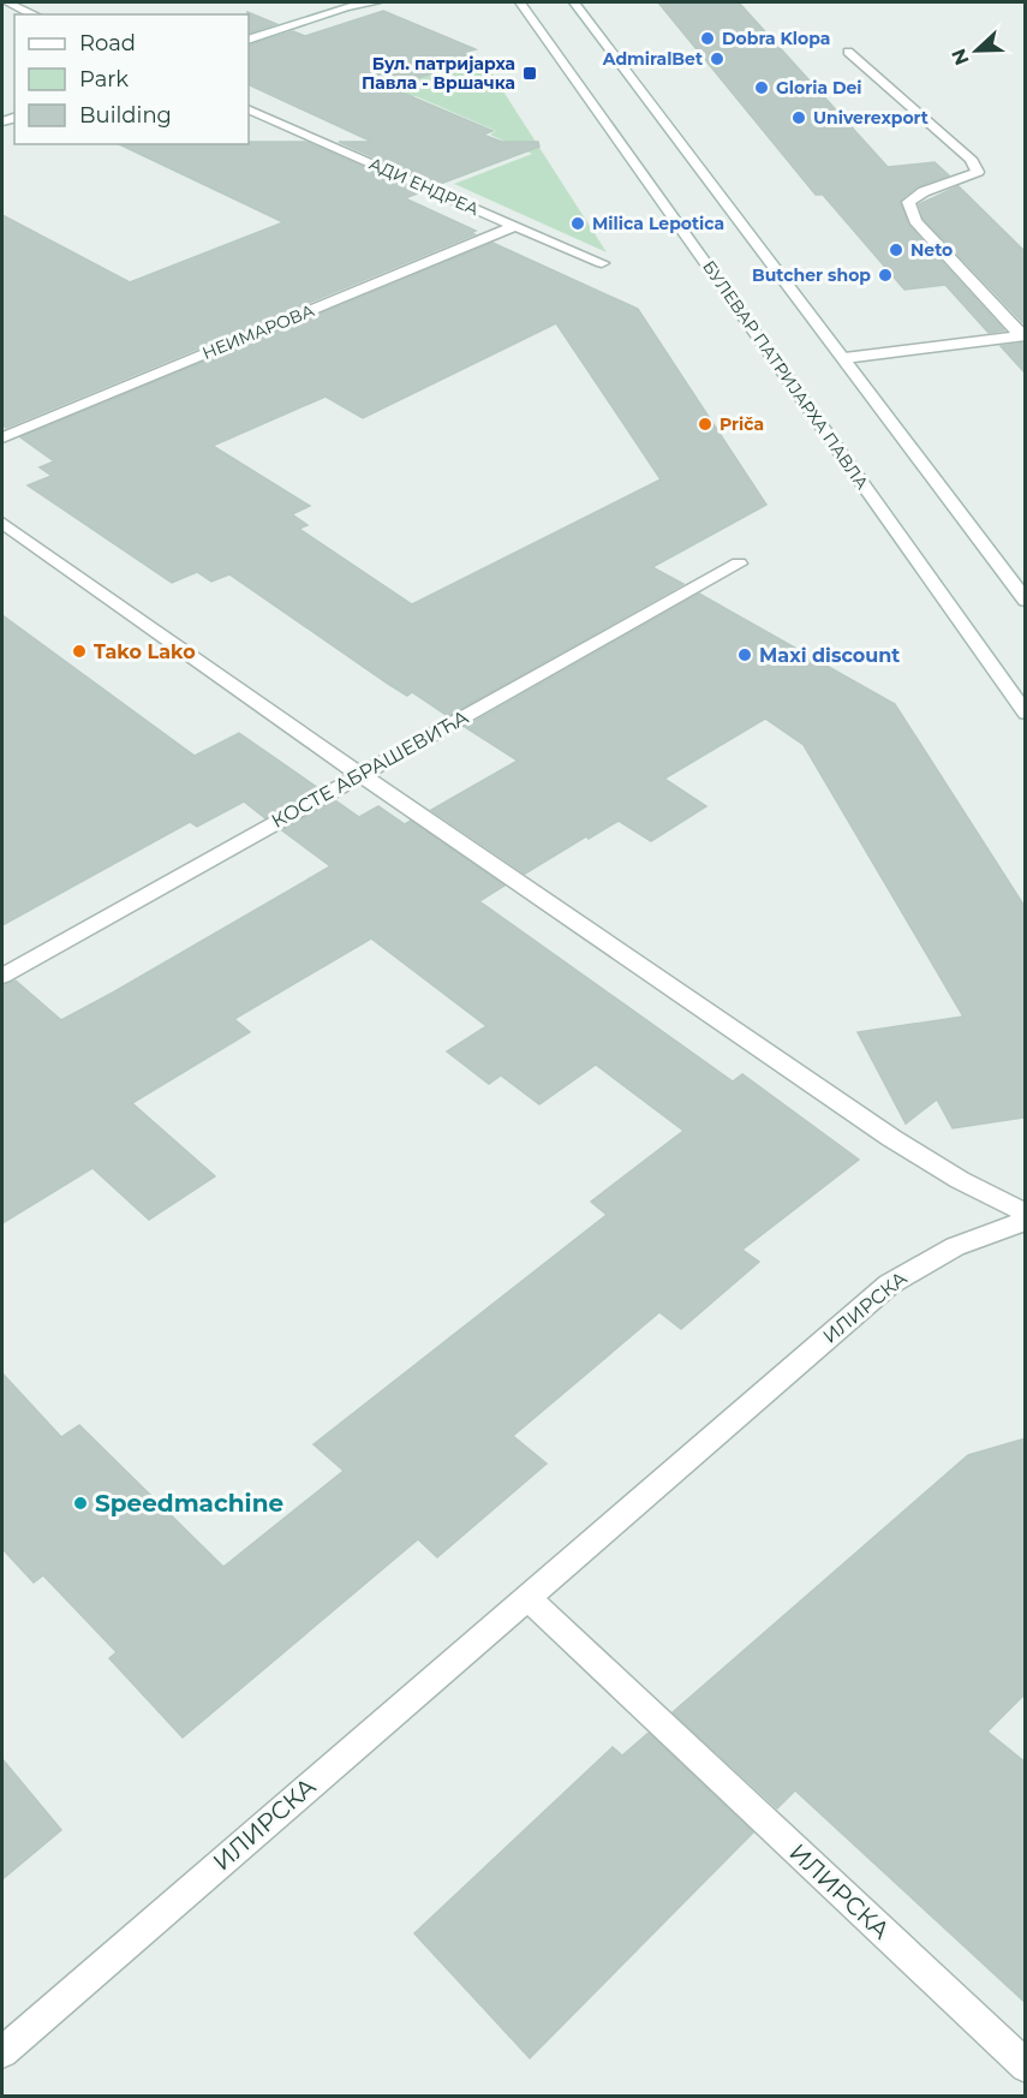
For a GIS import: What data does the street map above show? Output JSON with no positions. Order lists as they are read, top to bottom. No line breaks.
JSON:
{"streets":{"street":["АДИ ЕНДРЕА","НЕИМАРОВА","БУЛЕВАР ПАТРИЈАРХА ПАВЛА","КОСТЕ АБРАШЕВИЋА","ИЛИРСКА"]},"crossings":[["АДИ ЕНДРЕА","НЕИМАРОВА"]],"places":{"other":["Dobra Klopa","AdmiralBet","Gloria Dei","Univerexport","Milica Lepotica","Neto","Butcher shop","Priča","Tako Lako","Maxi discount","Speedmachine"],"transit":["Бул. патријарха Павла - Вршачка"]},"legend":["Road","Park","Building"],"north":"left"}
